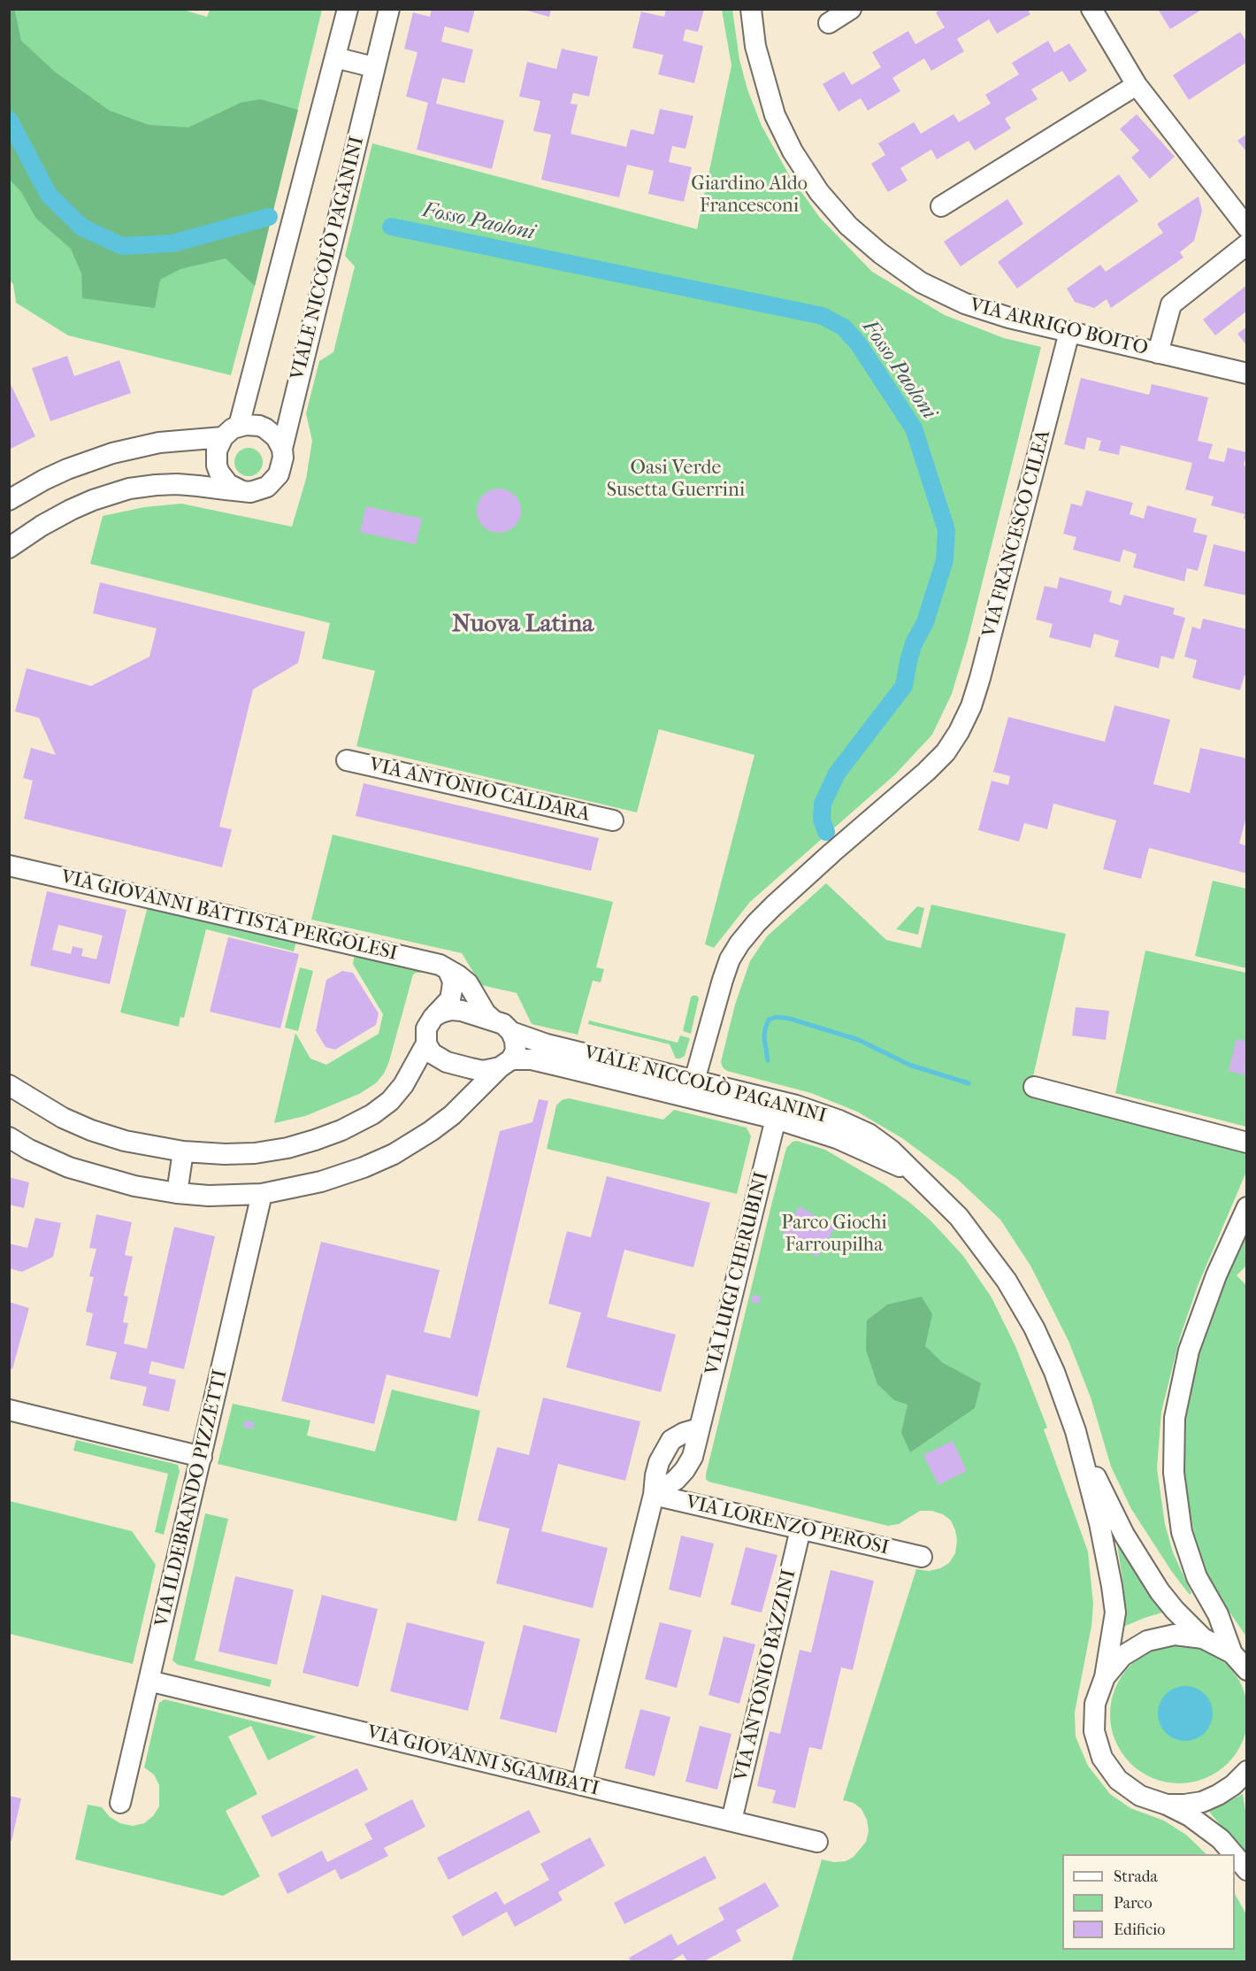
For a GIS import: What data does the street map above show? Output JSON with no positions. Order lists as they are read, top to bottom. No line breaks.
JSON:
{"streets":{"street":["VIALE NICCOLÒ PAGANINI","VIA ARRIGO BOITO","VIA FRANCESCO CILEA","VIA ANTONIO CALDARA","VIA GIOVANNI BATTISTA PERGOLESI","VIA LUIGI CHERUBINI","VIA ILDEBRANDO PIZZETTI","VIA LORENZO PEROSI","VIA ANTONIO BAZZINI","VIA GIOVANNI SGAMBATI"]},"crossings":[["VIALE NICCOLÒ PAGANINI","VIA FRANCESCO CILEA"],["VIALE NICCOLÒ PAGANINI","VIA GIOVANNI BATTISTA PERGOLESI"],["VIALE NICCOLÒ PAGANINI","VIA LUIGI CHERUBINI"],["VIA ARRIGO BOITO","VIA FRANCESCO CILEA"],["VIA LUIGI CHERUBINI","VIA LORENZO PEROSI"],["VIA ILDEBRANDO PIZZETTI","VIA GIOVANNI SGAMBATI"],["VIA LORENZO PEROSI","VIA ANTONIO BAZZINI"],["VIA ANTONIO BAZZINI","VIA GIOVANNI SGAMBATI"]],"districts":["Nuova Latina"],"water":["Fosso Paoloni"],"parks":["Giardino Aldo Francesconi","Oasi Verde Susetta Guerrini","Parco Giochi Farroupilha"],"legend":["Strada","Parco","Edificio"]}
